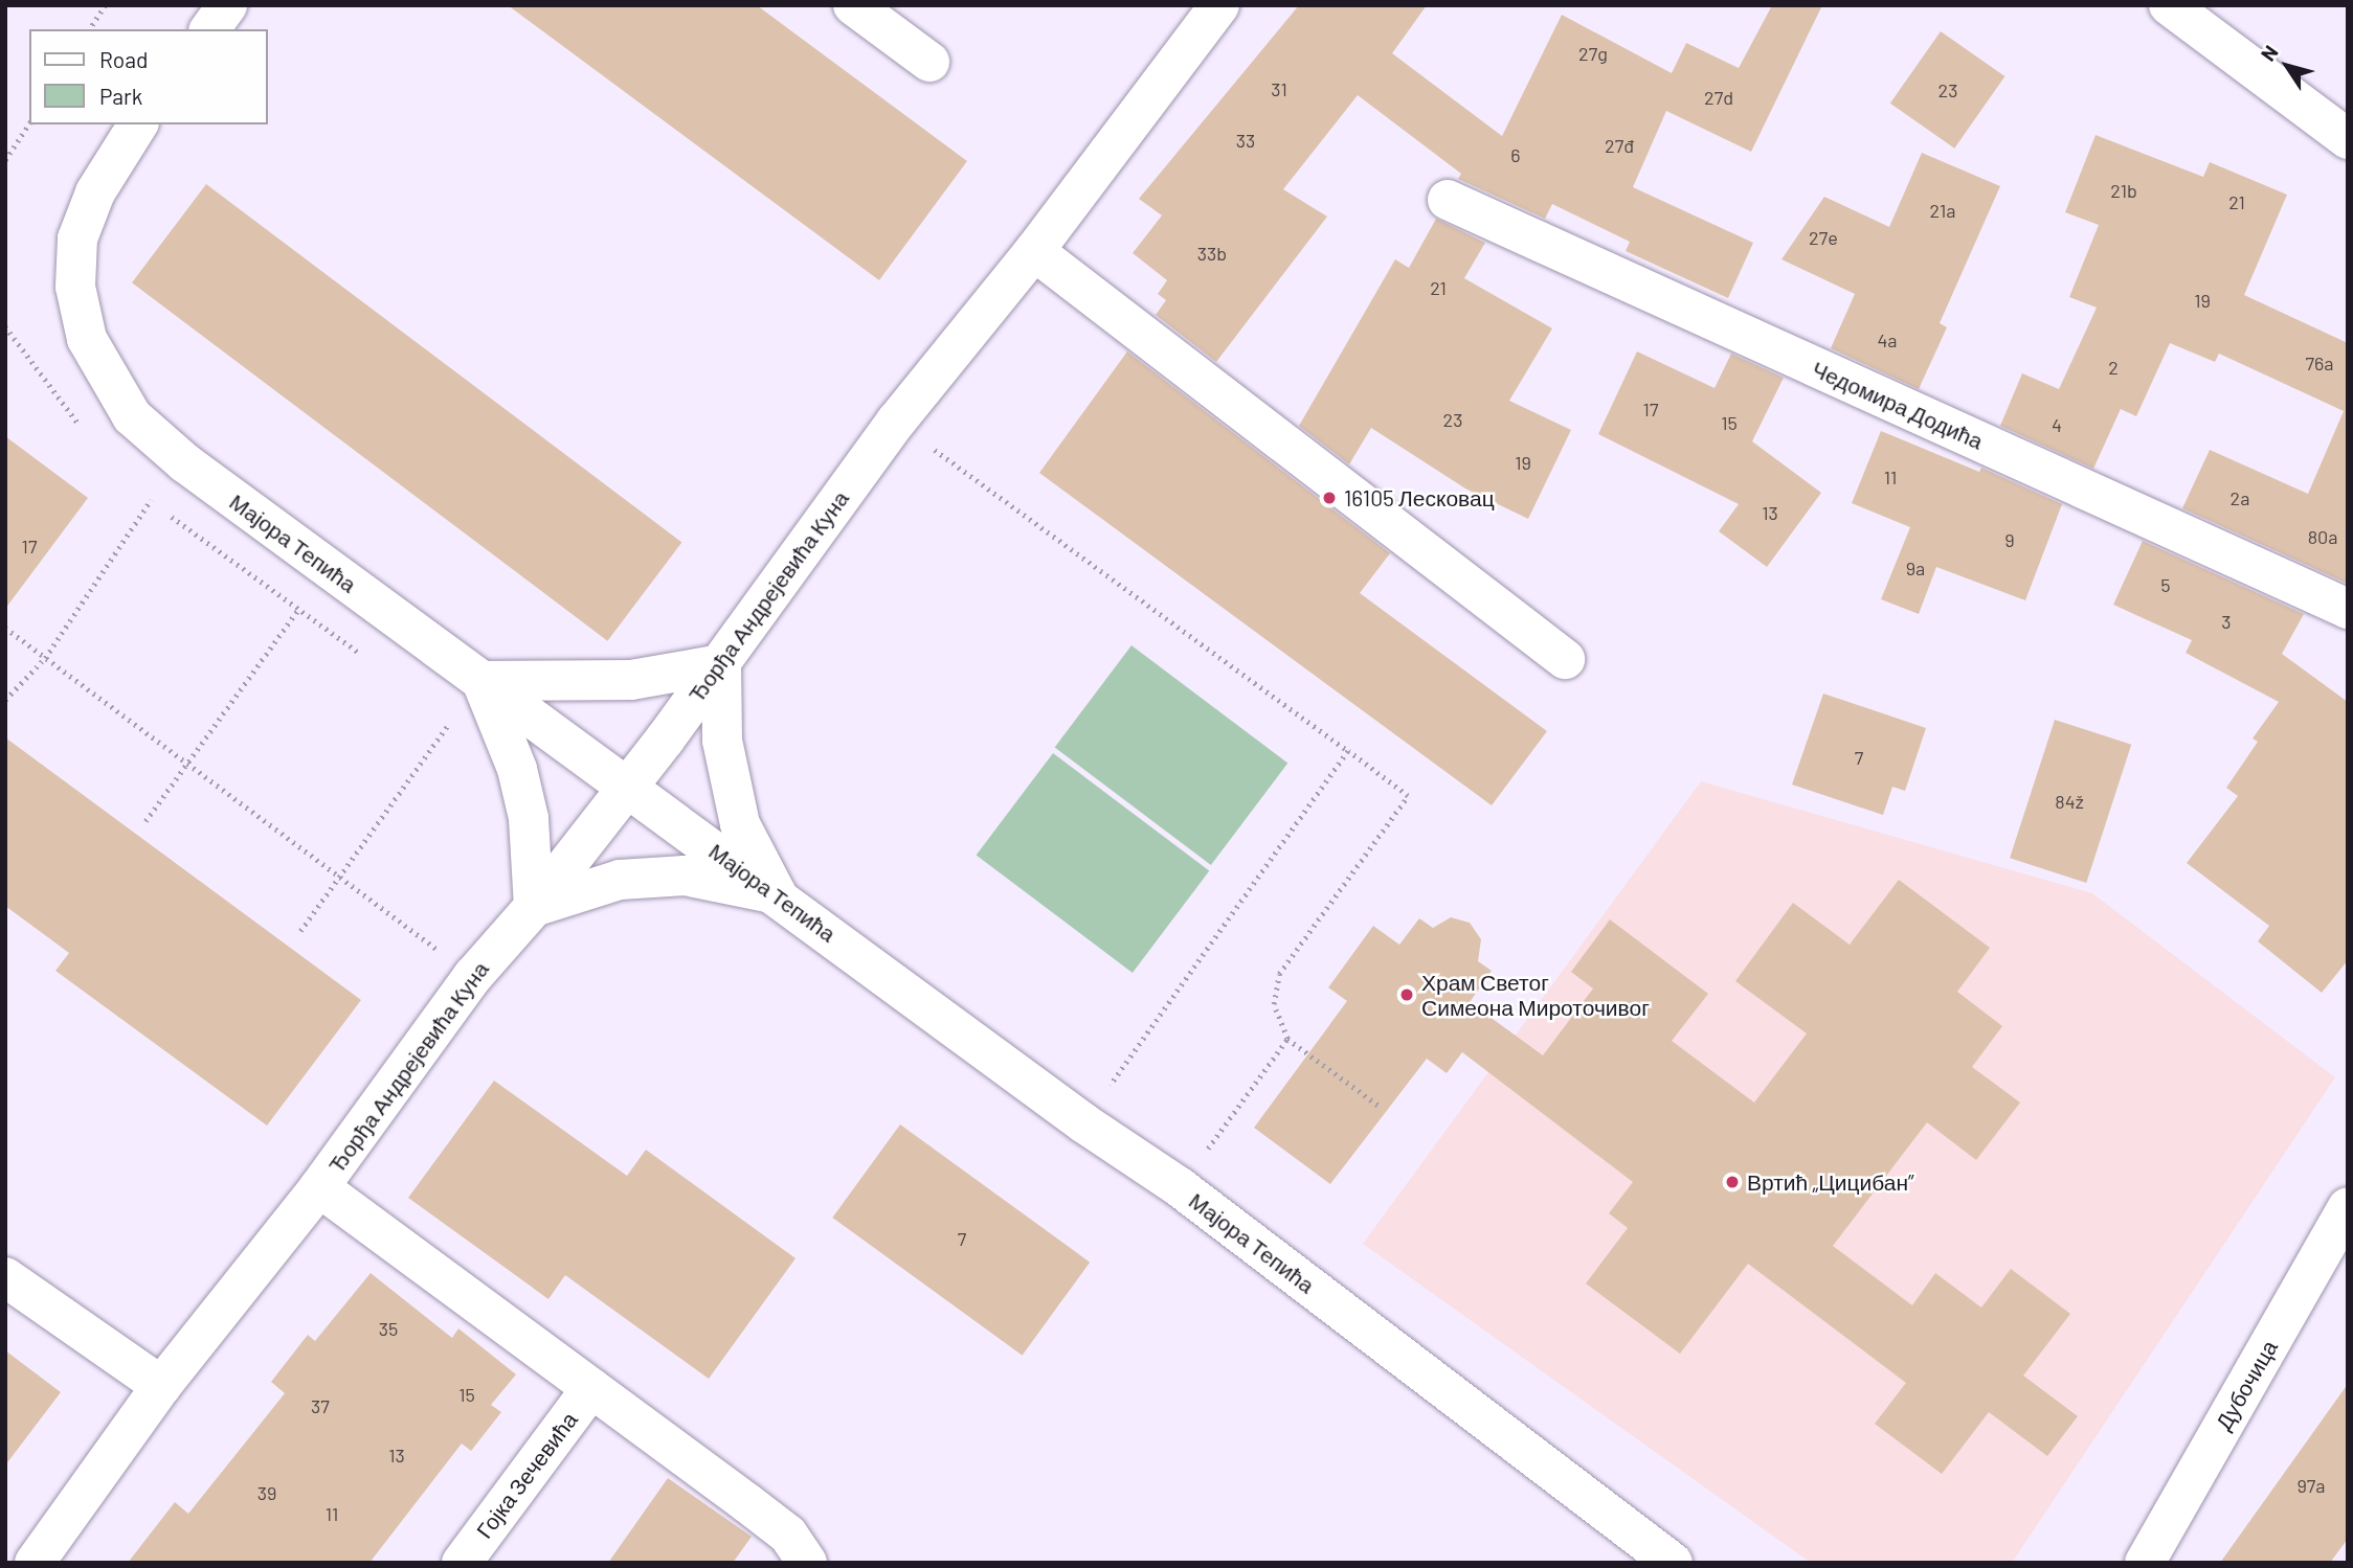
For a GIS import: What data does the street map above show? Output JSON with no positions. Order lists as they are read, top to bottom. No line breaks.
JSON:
{"streets":{"street":["Чедомира Додића","Мајора Тепића","Ђорђа Андрејевића Куна","Дубочица","Гојка Зечевића"]},"crossings":[["Мајора Тепића","Ђорђа Андрејевића Куна"],["Ђорђа Андрејевића Куна","Гојка Зечевића"]],"places":["16105 Лесковац","Храм Светог Симеона Мироточивог","Вртић „Цицибан”"],"house_numbers":["27g","31","23","27d","33","27đ","6","21b","21","21a","27e","33b","21","19","4a","76a","2","17","23","15","4","19","11","2a","13","80a","9","17","9a","5","3","7","84ž","7","35","15","37","13","97a","39","11"],"legend":["Road","Park"],"north":"top left"}
